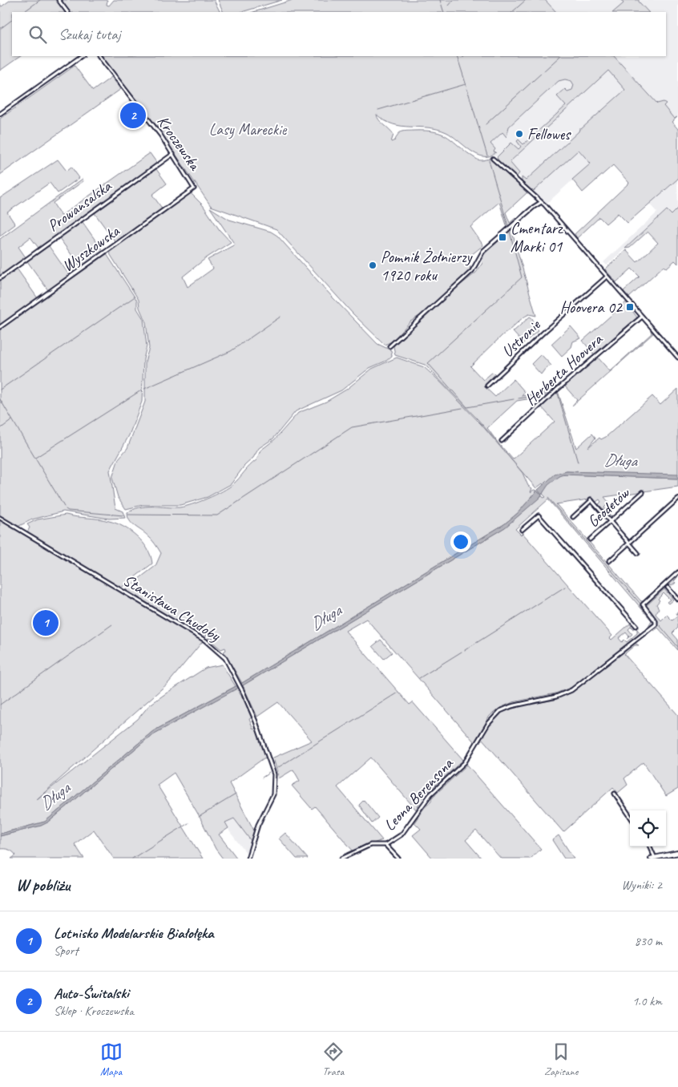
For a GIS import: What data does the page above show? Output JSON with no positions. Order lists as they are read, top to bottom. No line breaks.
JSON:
{"streets":{"street":["Kroczewska","Prowansalska","Wyszkowska","Ustronie","Herberta Hoovera","Geodetów","Stanisława Chudoby","Leona Berensona"]},"crossings":[["Kroczewska","Prowansalska"],["Kroczewska","Wyszkowska"]],"water":["Długa"],"parks":["Lasy Mareckie"],"places":{"other":["Fellowes","Pomnik Żołnierzy 1920 roku"],"transit":["Cmentarz Marki 01","Hoovera 02"]},"page":{"search":"Szukaj tutaj","pins":["2","1"],"heading":["W pobliżu","Wyniki: 2"],"list":[{"mark":"1","name":"Lotnisko Modelarskie Białołęka","note":"Sport","value":"830 m"},{"mark":"2","name":"Auto-Świtalski","note":"Sklep · Kroczewska","value":"1.0 km"}],"nav":["Mapa","Trasa","Zapisane"]}}
